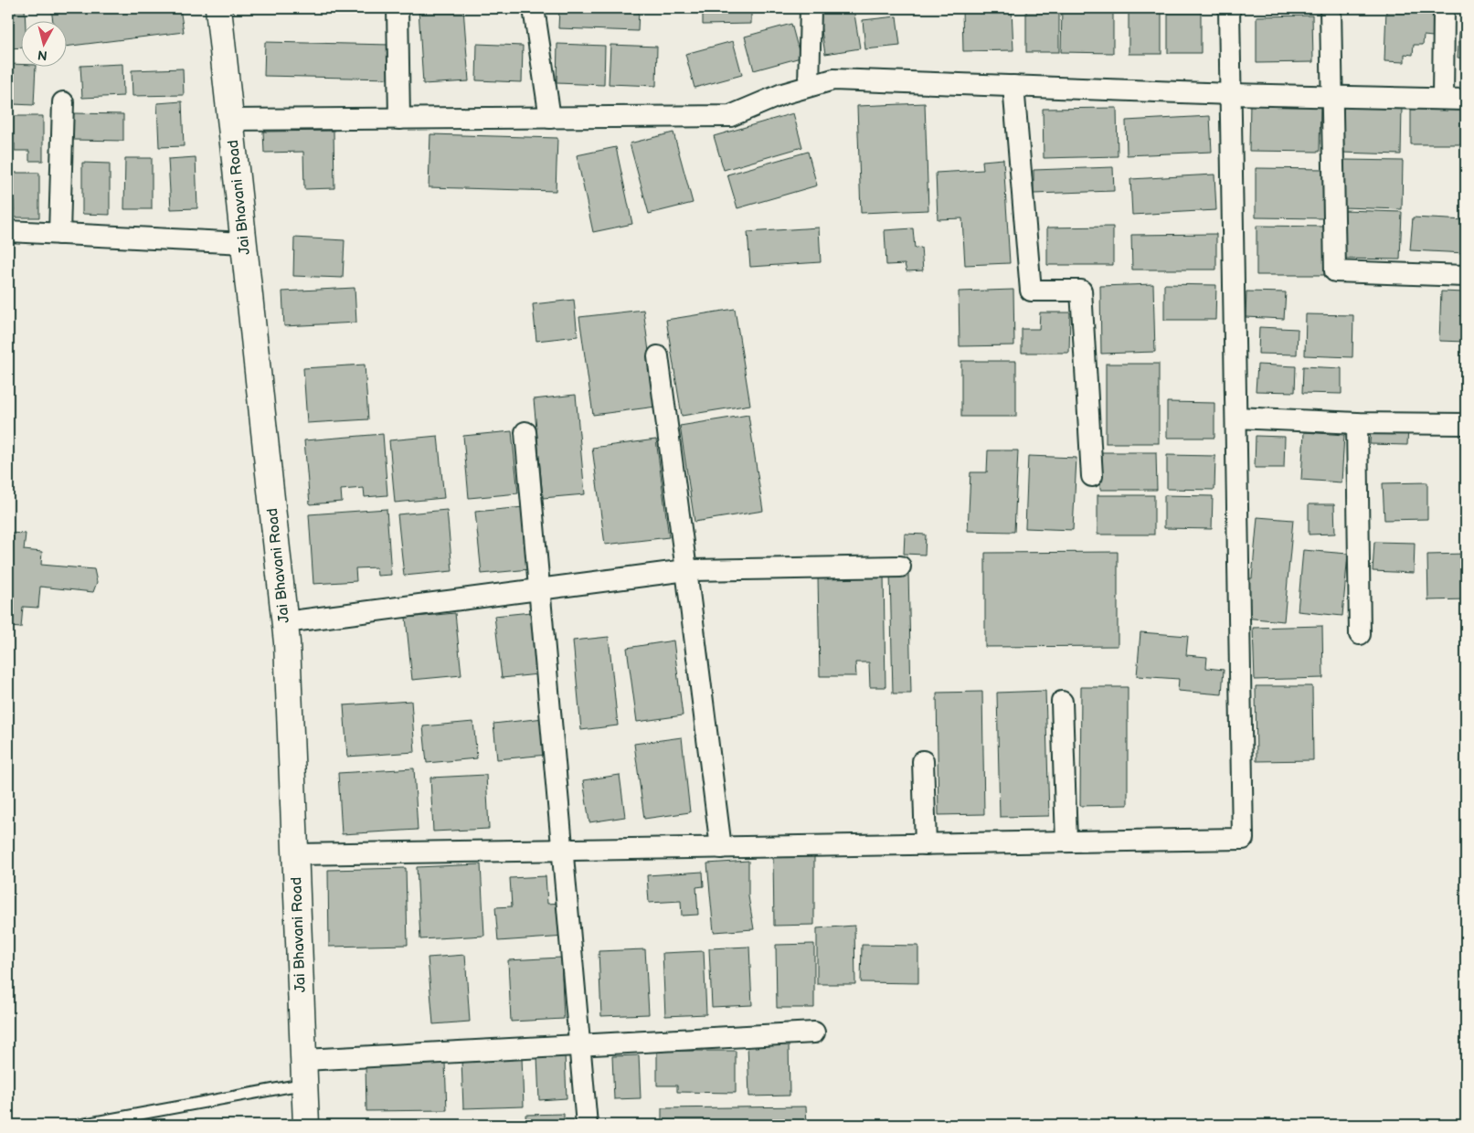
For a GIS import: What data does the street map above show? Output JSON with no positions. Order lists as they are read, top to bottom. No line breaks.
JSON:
{"streets":{"street":["Jai Bhavani Road"]},"north":"bottom"}
